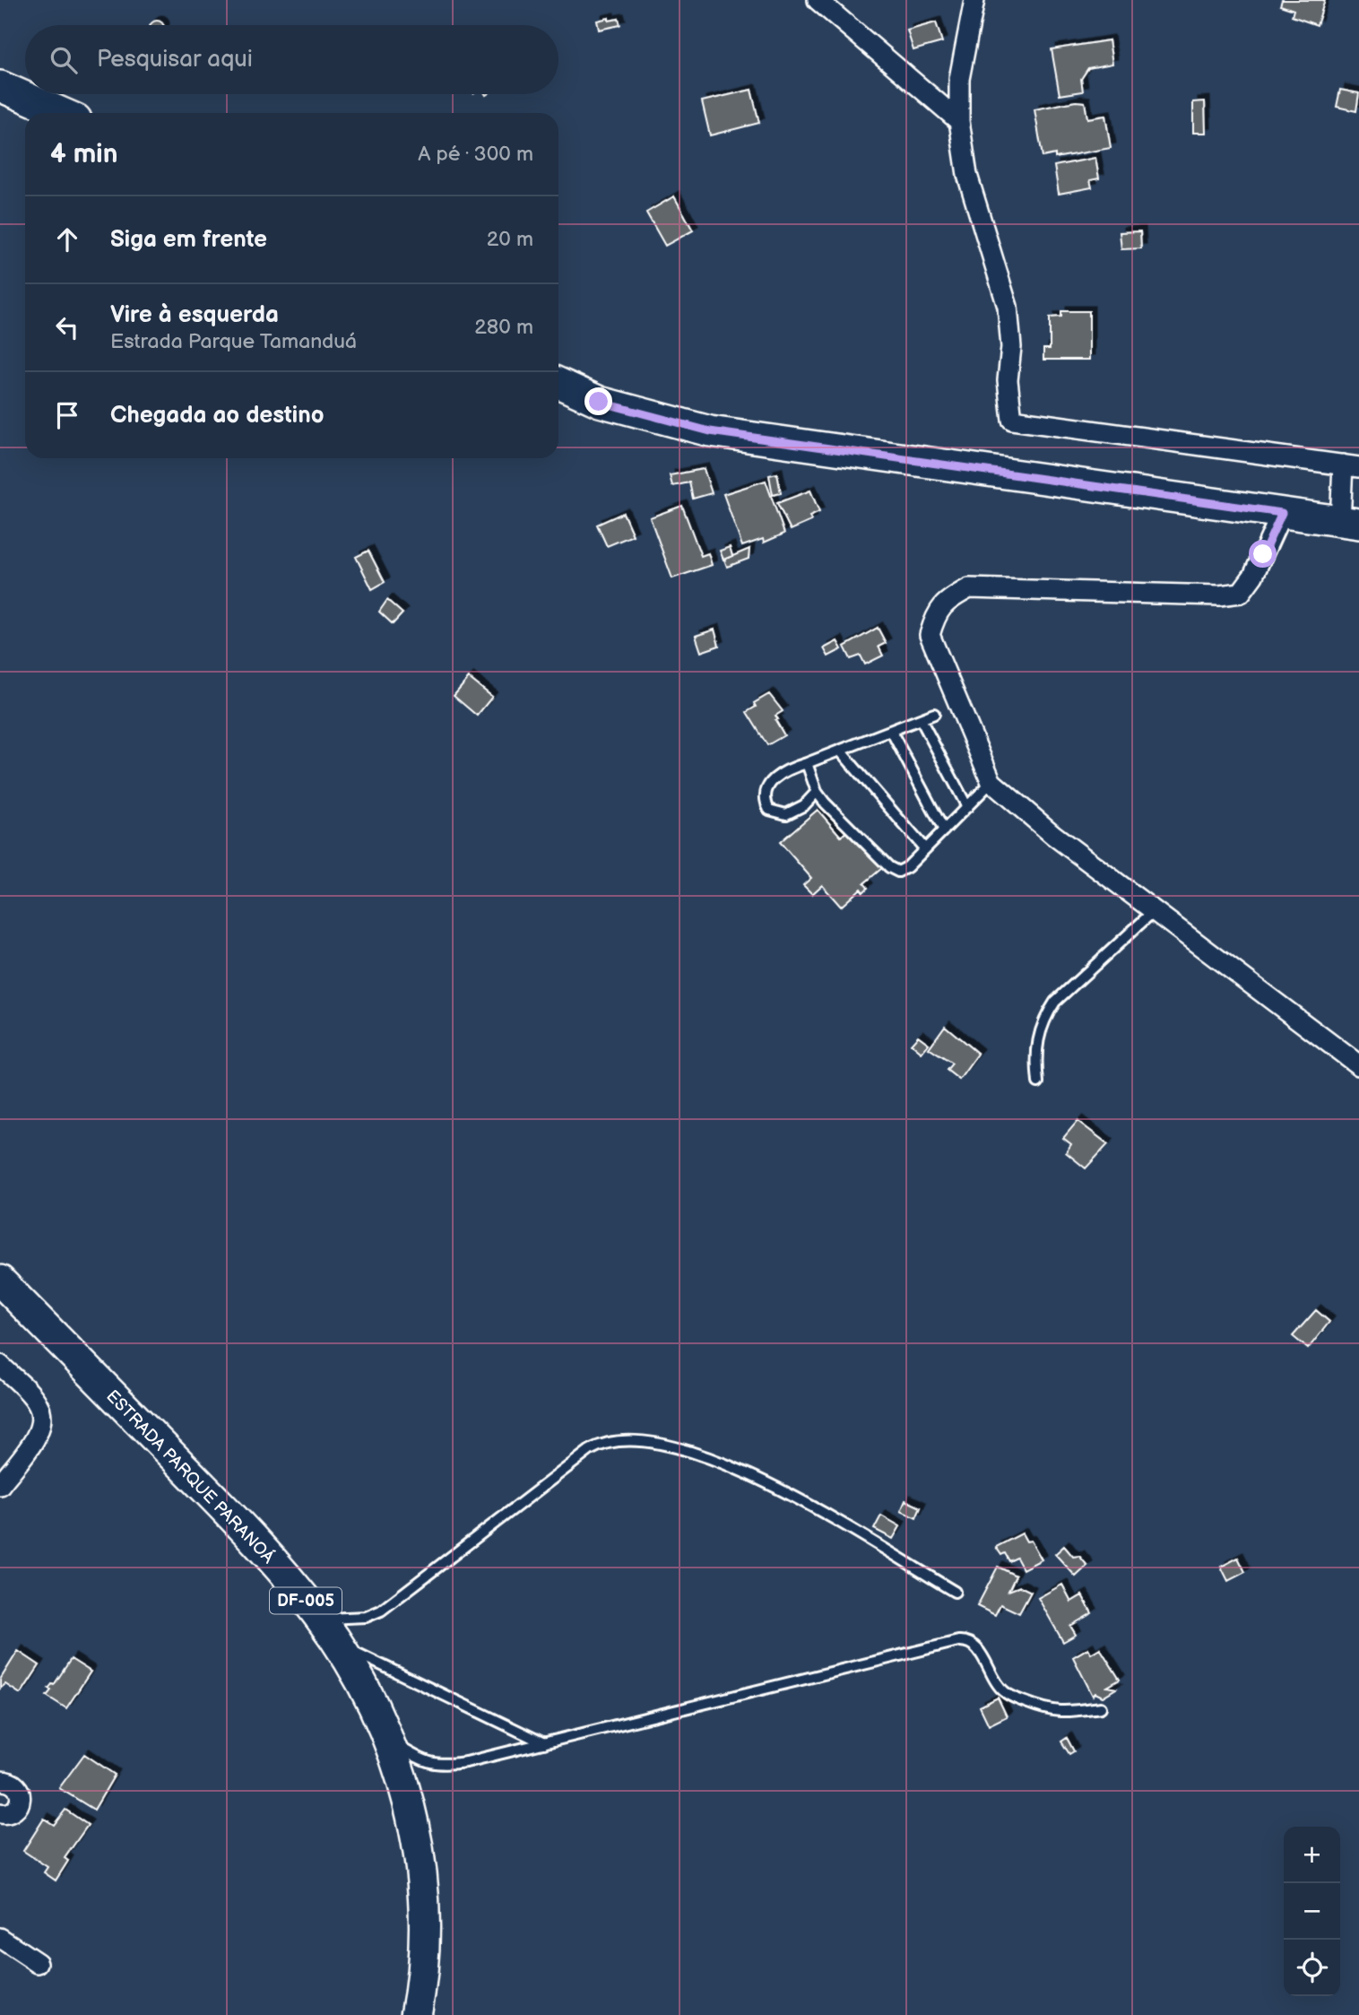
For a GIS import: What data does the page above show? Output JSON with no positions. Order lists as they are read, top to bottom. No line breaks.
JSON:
{"streets":{"main road":["ESTRADA PARQUE PARANOÁ","DF-005"]},"page":{"search":"Pesquisar aqui","heading":["4 min","A pé · 300 m"],"list":[["Siga em frente","20 m"],["Vire à esquerda","Estrada Parque Tamanduá","280 m"],"Chegada ao destino"],"map_buttons":["+","−"]}}
